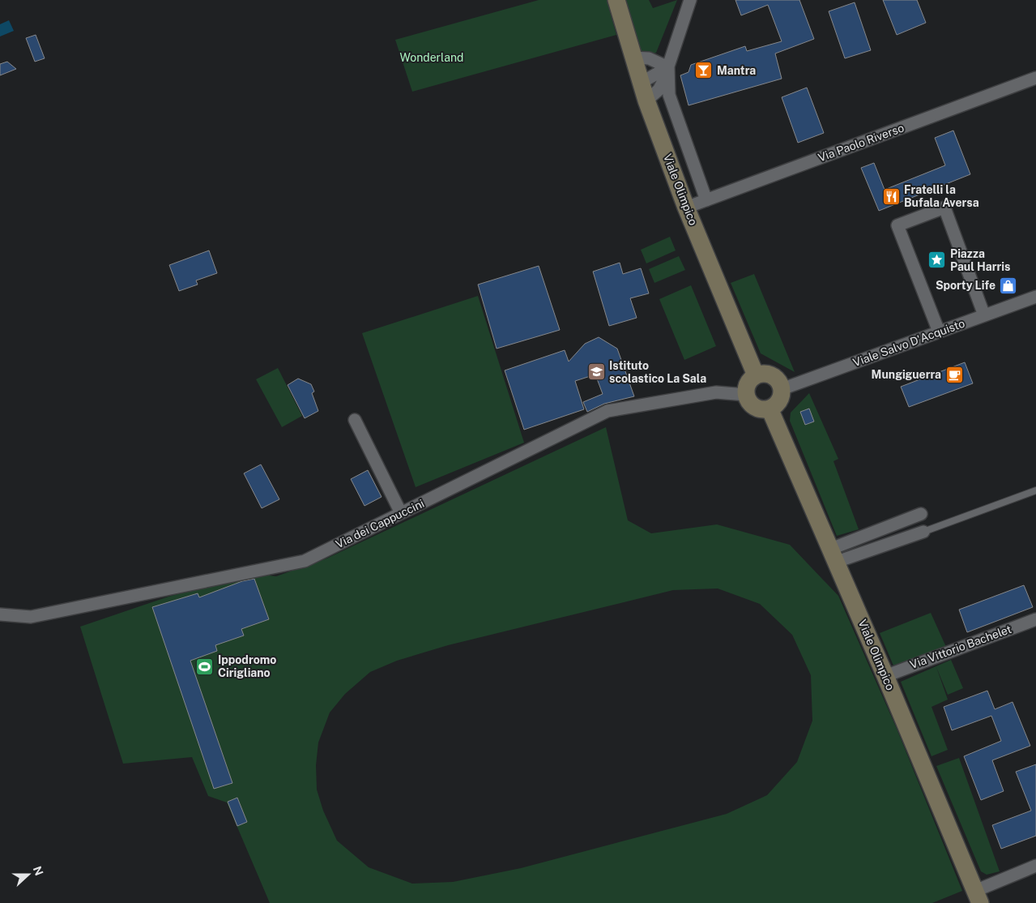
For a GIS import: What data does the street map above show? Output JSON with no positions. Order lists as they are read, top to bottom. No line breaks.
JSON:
{"streets":{"main road":["Viale Olimpico"],"street":["Via Paolo Riverso","Viale Salvo D'Acquisto","Via dei Cappuccini","Via Vittorio Bachelet"]},"crossings":[["Via Paolo Riverso","Viale Olimpico"],["Viale Olimpico","Viale Salvo D'Acquisto"],["Viale Olimpico","Via dei Cappuccini"],["Viale Olimpico","Via Vittorio Bachelet"],["Viale Salvo D'Acquisto","Via dei Cappuccini"]],"parks":["Wonderland"],"places":{"bar":["Mantra"],"restaurant":["Fratelli la Bufala Aversa"],"place":["Piazza Paul Harris"],"shop":["Sporty Life"],"school or university":["Istituto scolastico La Sala"],"cafe":["Mungiguerra"],"sports":["Ippodromo Cirigliano"]},"north":"right"}
